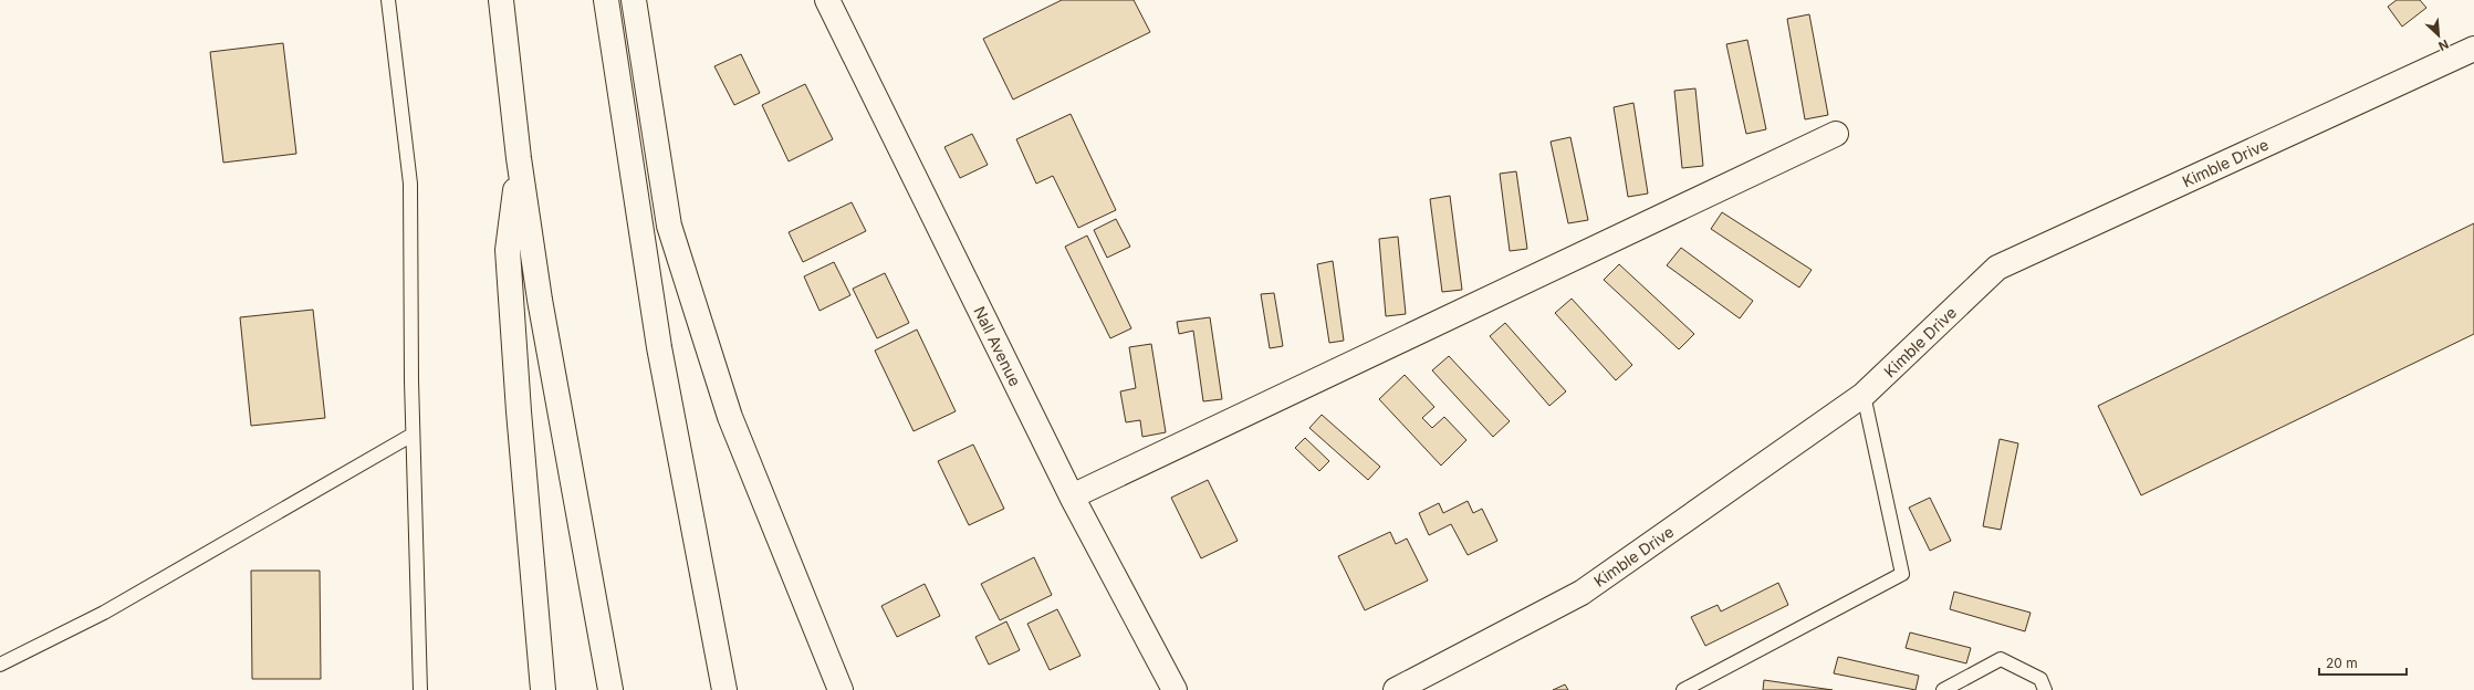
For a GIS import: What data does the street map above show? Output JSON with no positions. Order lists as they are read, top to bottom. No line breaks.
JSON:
{"streets":{"main road":["Kimble Drive","Nall Avenue"]},"scale_bar":"20 m","north":"bottom right"}
